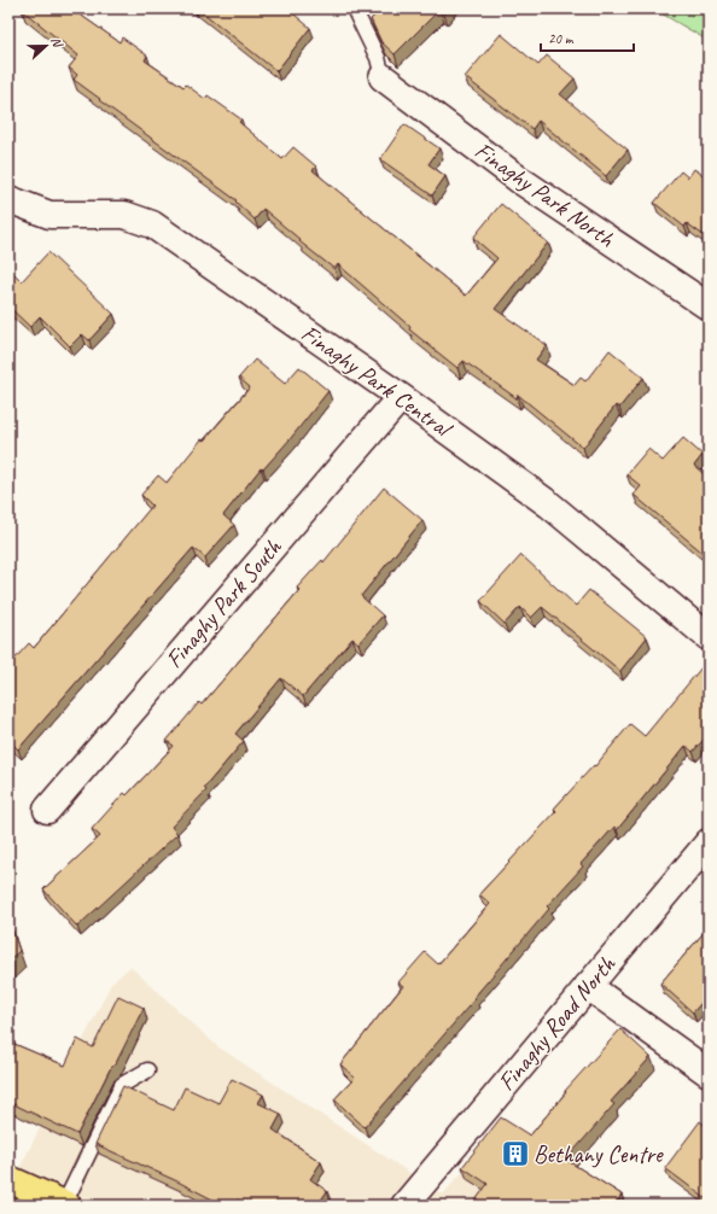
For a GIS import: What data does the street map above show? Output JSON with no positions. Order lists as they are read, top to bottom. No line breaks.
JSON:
{"streets":{"street":["Finaghy Park North","Finaghy Park Central","Finaghy Park South","Finaghy Road North"]},"crossings":[["Finaghy Park Central","Finaghy Park South"]],"places":{"building":["Bethany Centre"]},"scale_bar":"20 m","north":"right"}
